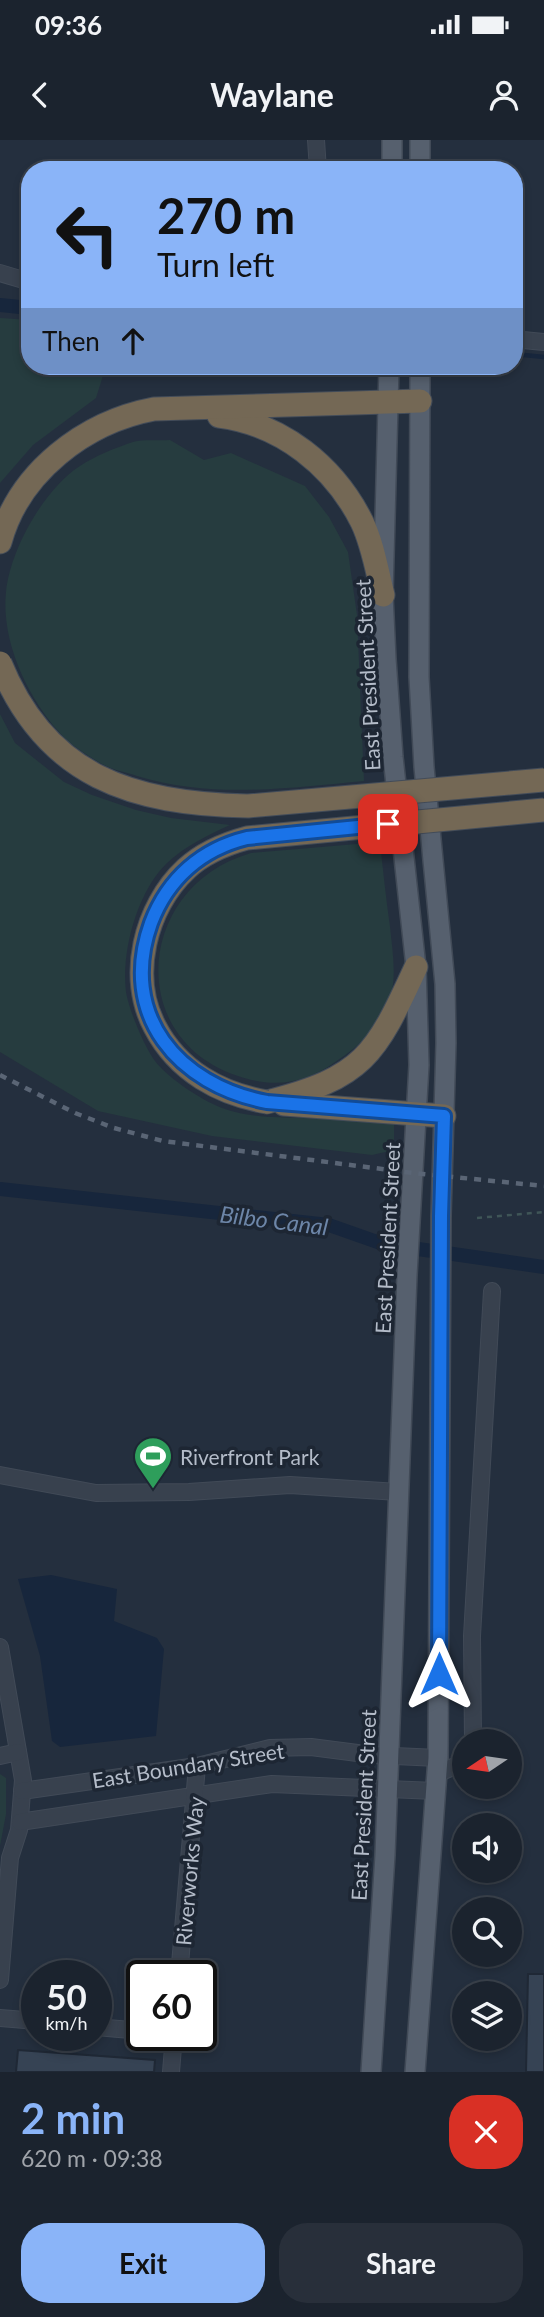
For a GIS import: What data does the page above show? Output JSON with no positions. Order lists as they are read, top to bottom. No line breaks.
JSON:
{"streets":{"main road":["East President Street"],"street":["East Boundary Street","Riverworks Way"]},"crossings":[["East President Street","East Boundary Street"],["East Boundary Street","Riverworks Way"]],"water":["Bilbo Canal"],"places":{"sports":["Riverfront Park"]},"north":"left","page":{"status":"09:36","header":"Waylane","turn":["270 m","Turn left"],"then":"Then","speed":"50 km/h","limit":"60","heading":["2 min","620 m · 09:38"],"buttons":["Exit","Share"]}}
